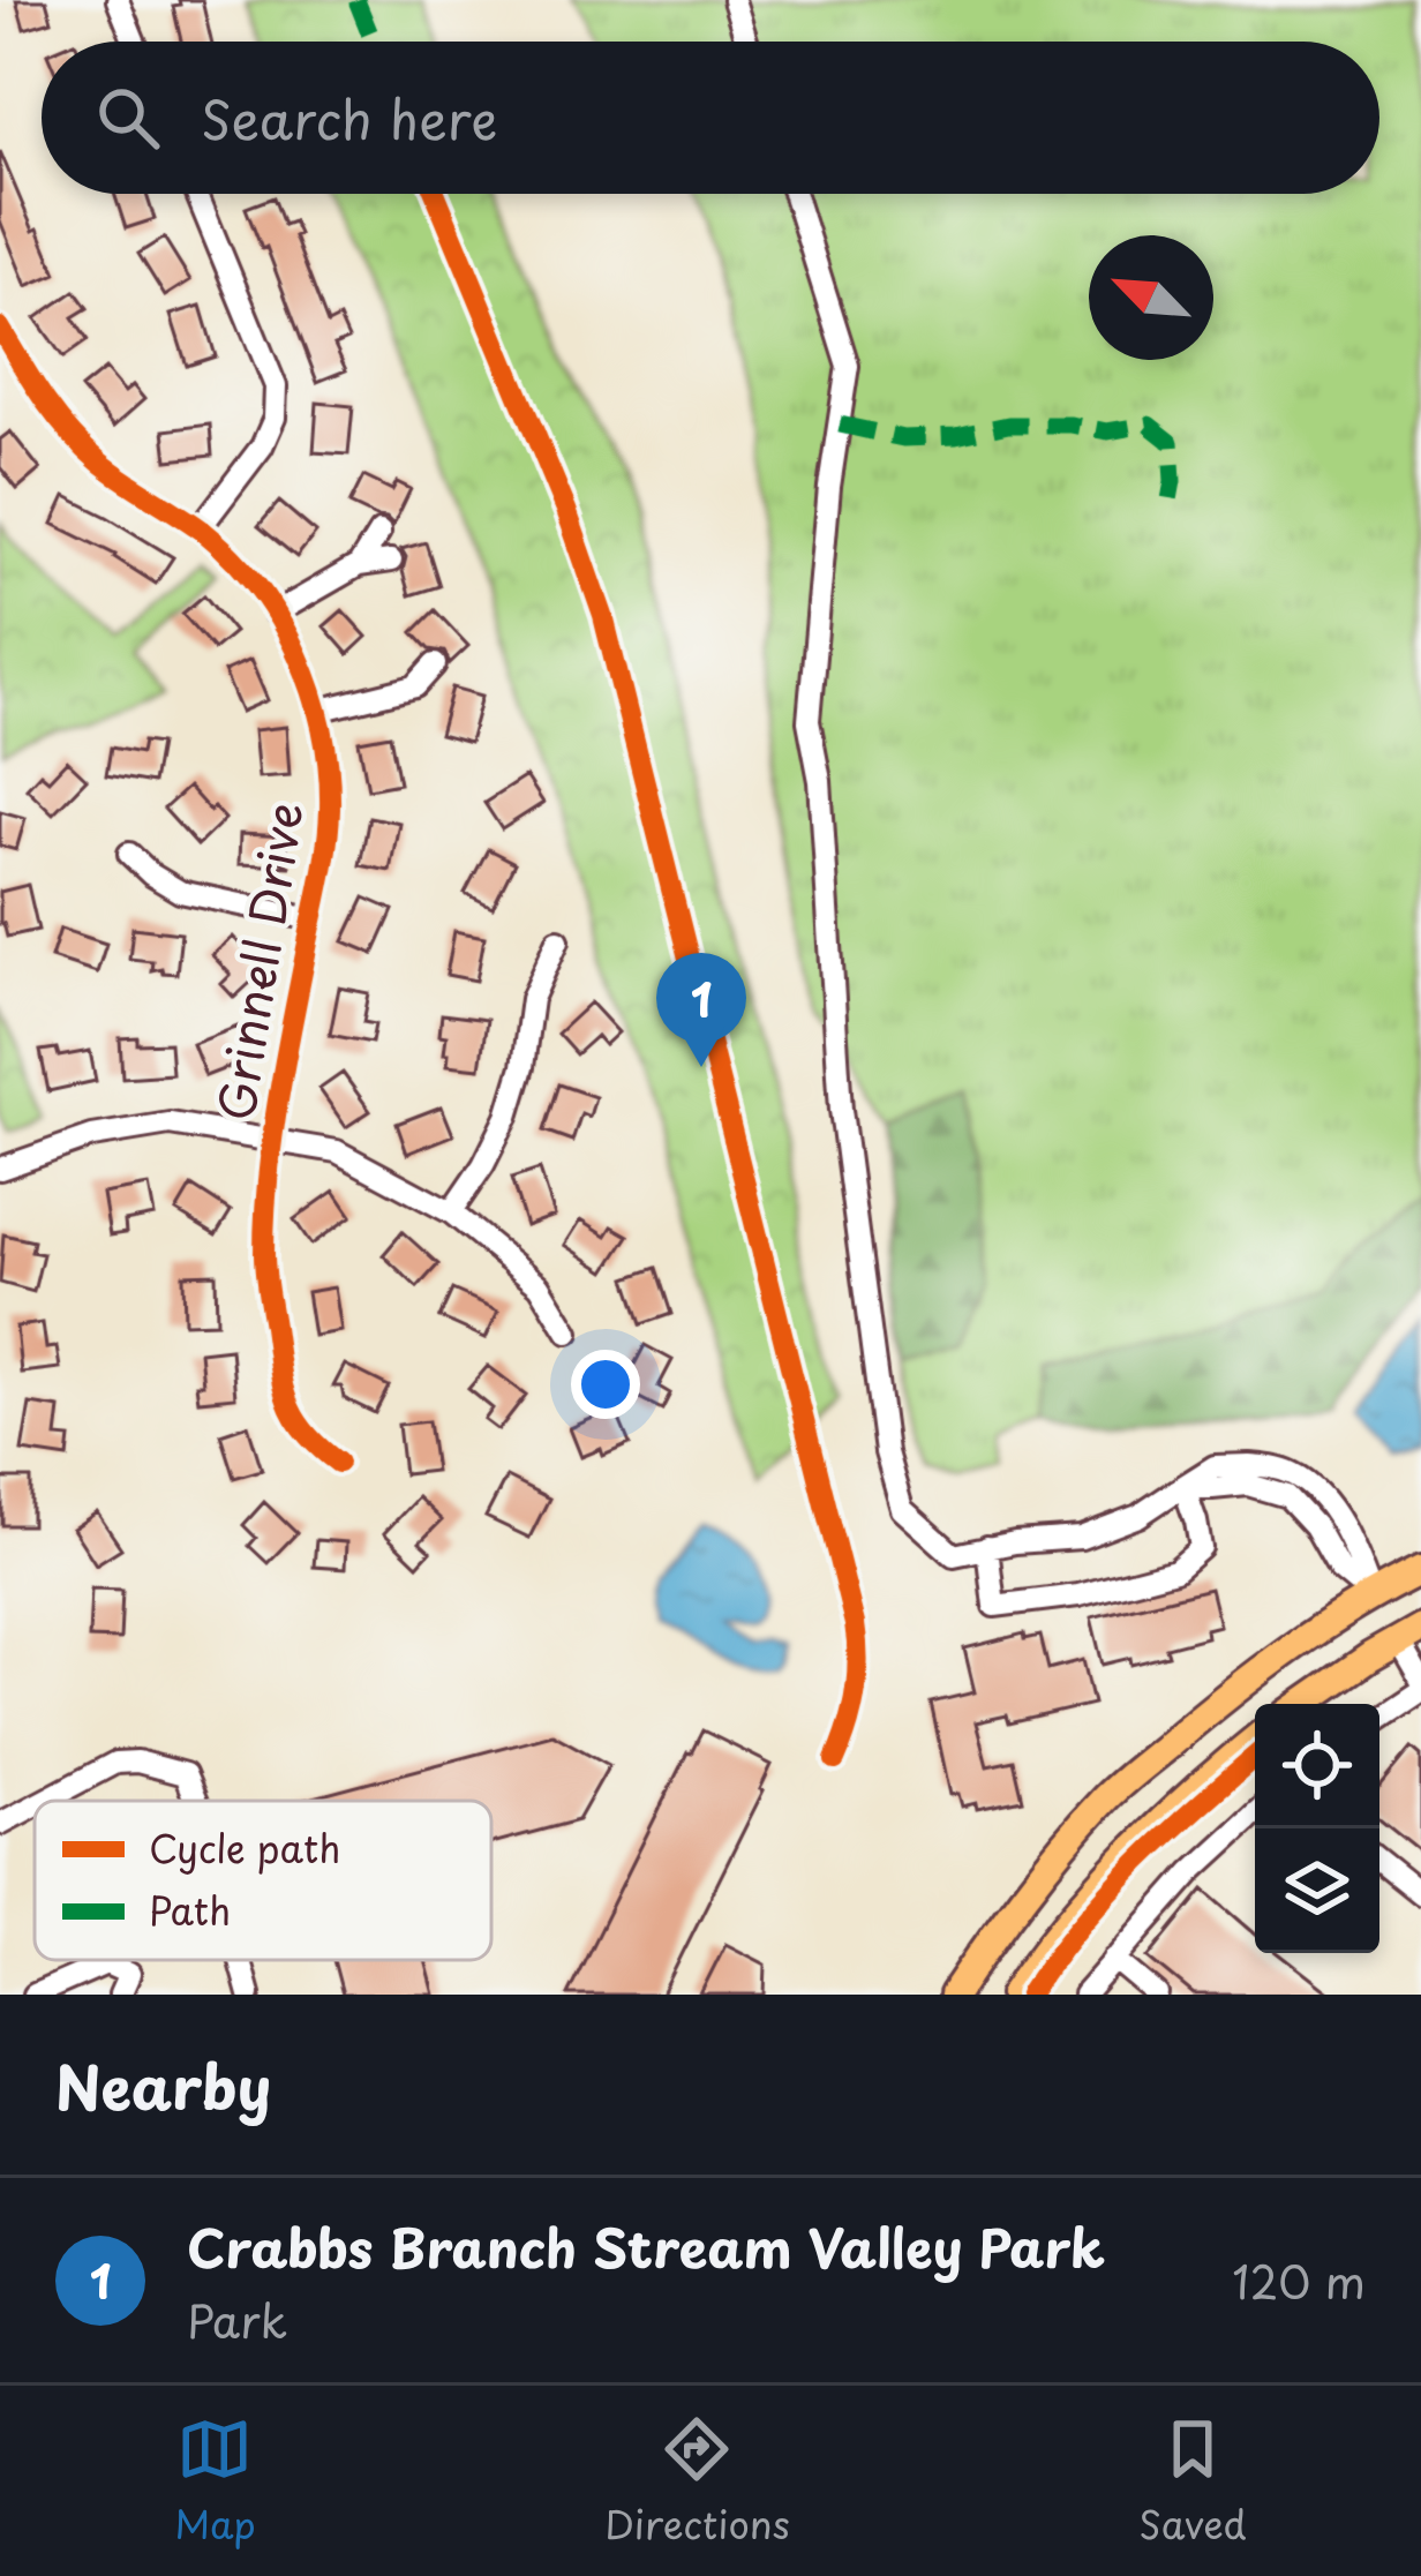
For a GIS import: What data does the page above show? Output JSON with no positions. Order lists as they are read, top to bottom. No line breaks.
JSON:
{"streets":{"street":["Grinnell Drive"]},"legend":["Cycle path","Path"],"north":"top left","page":{"search":"Search here","pins":"1","heading":"Nearby","list":[{"mark":"1","name":"Crabbs Branch Stream Valley Park","note":"Park","value":"120 m"}],"nav":["Map","Directions","Saved"]}}
